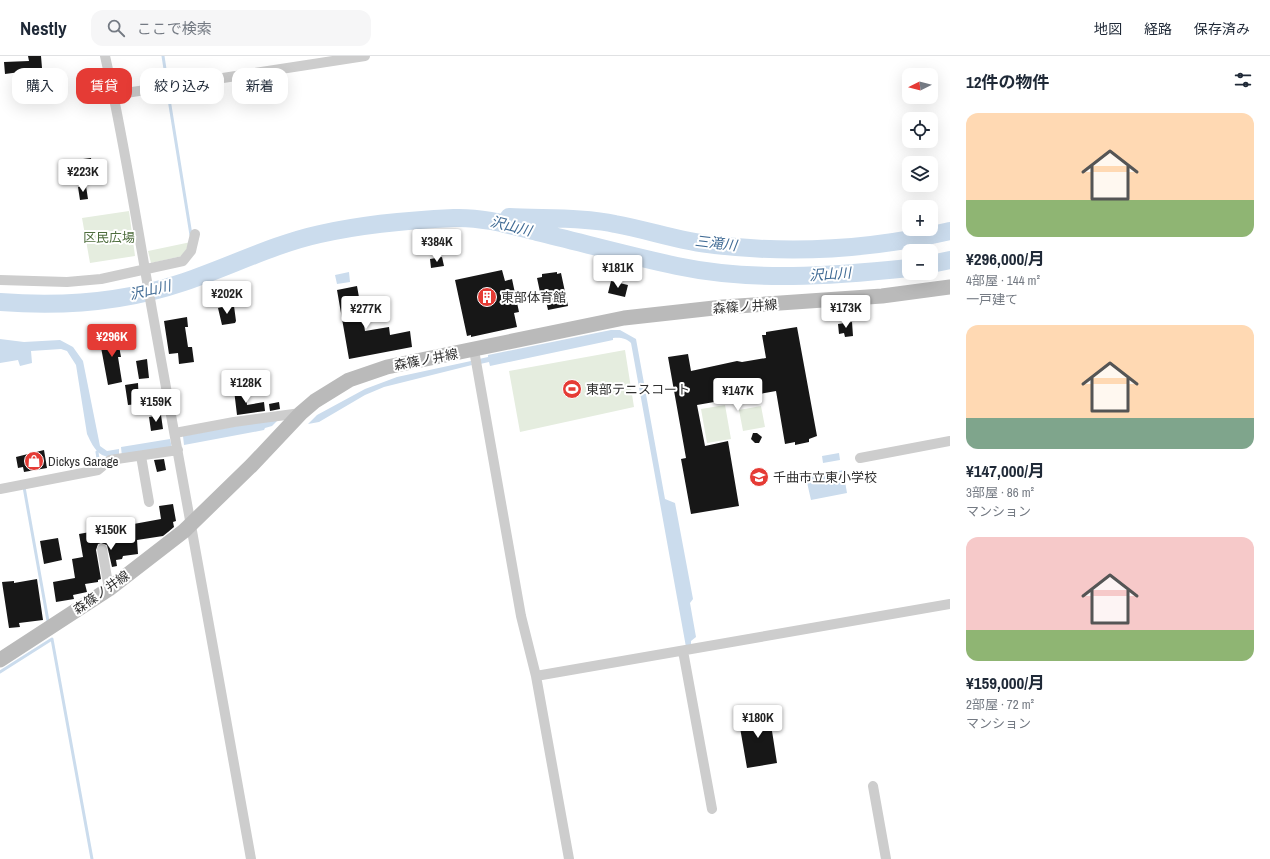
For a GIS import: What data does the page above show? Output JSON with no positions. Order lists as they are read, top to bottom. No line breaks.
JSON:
{"streets":{"main road":["森篠ノ井線"]},"water":["沢山川","三滝川"],"parks":["区民広場"],"places":{"building":["東部体育館"],"sports":["東部テニスコート"],"shop":["Dickys Garage"],"school or university":["千曲市立東小学校"]},"north":"left","page":{"header":"Nestly","search":"ここで検索","nav":["地図","経路","保存済み"],"heading":"12件の物件","map_buttons":["+","−"],"chip":["購入","賃貸","絞り込み","新着"],"list":[{"name":"¥296,000/月","note":"4部屋 · 144 m² · 一戸建て"},{"name":"¥147,000/月","note":"3部屋 · 86 m² · マンション"},{"name":"¥159,000/月","note":"2部屋 · 72 m² · マンション"}],"price":["¥223K","¥384K","¥181K","¥202K","¥173K","¥277K","¥296K","¥128K","¥147K","¥159K","¥150K","¥180K"]}}
